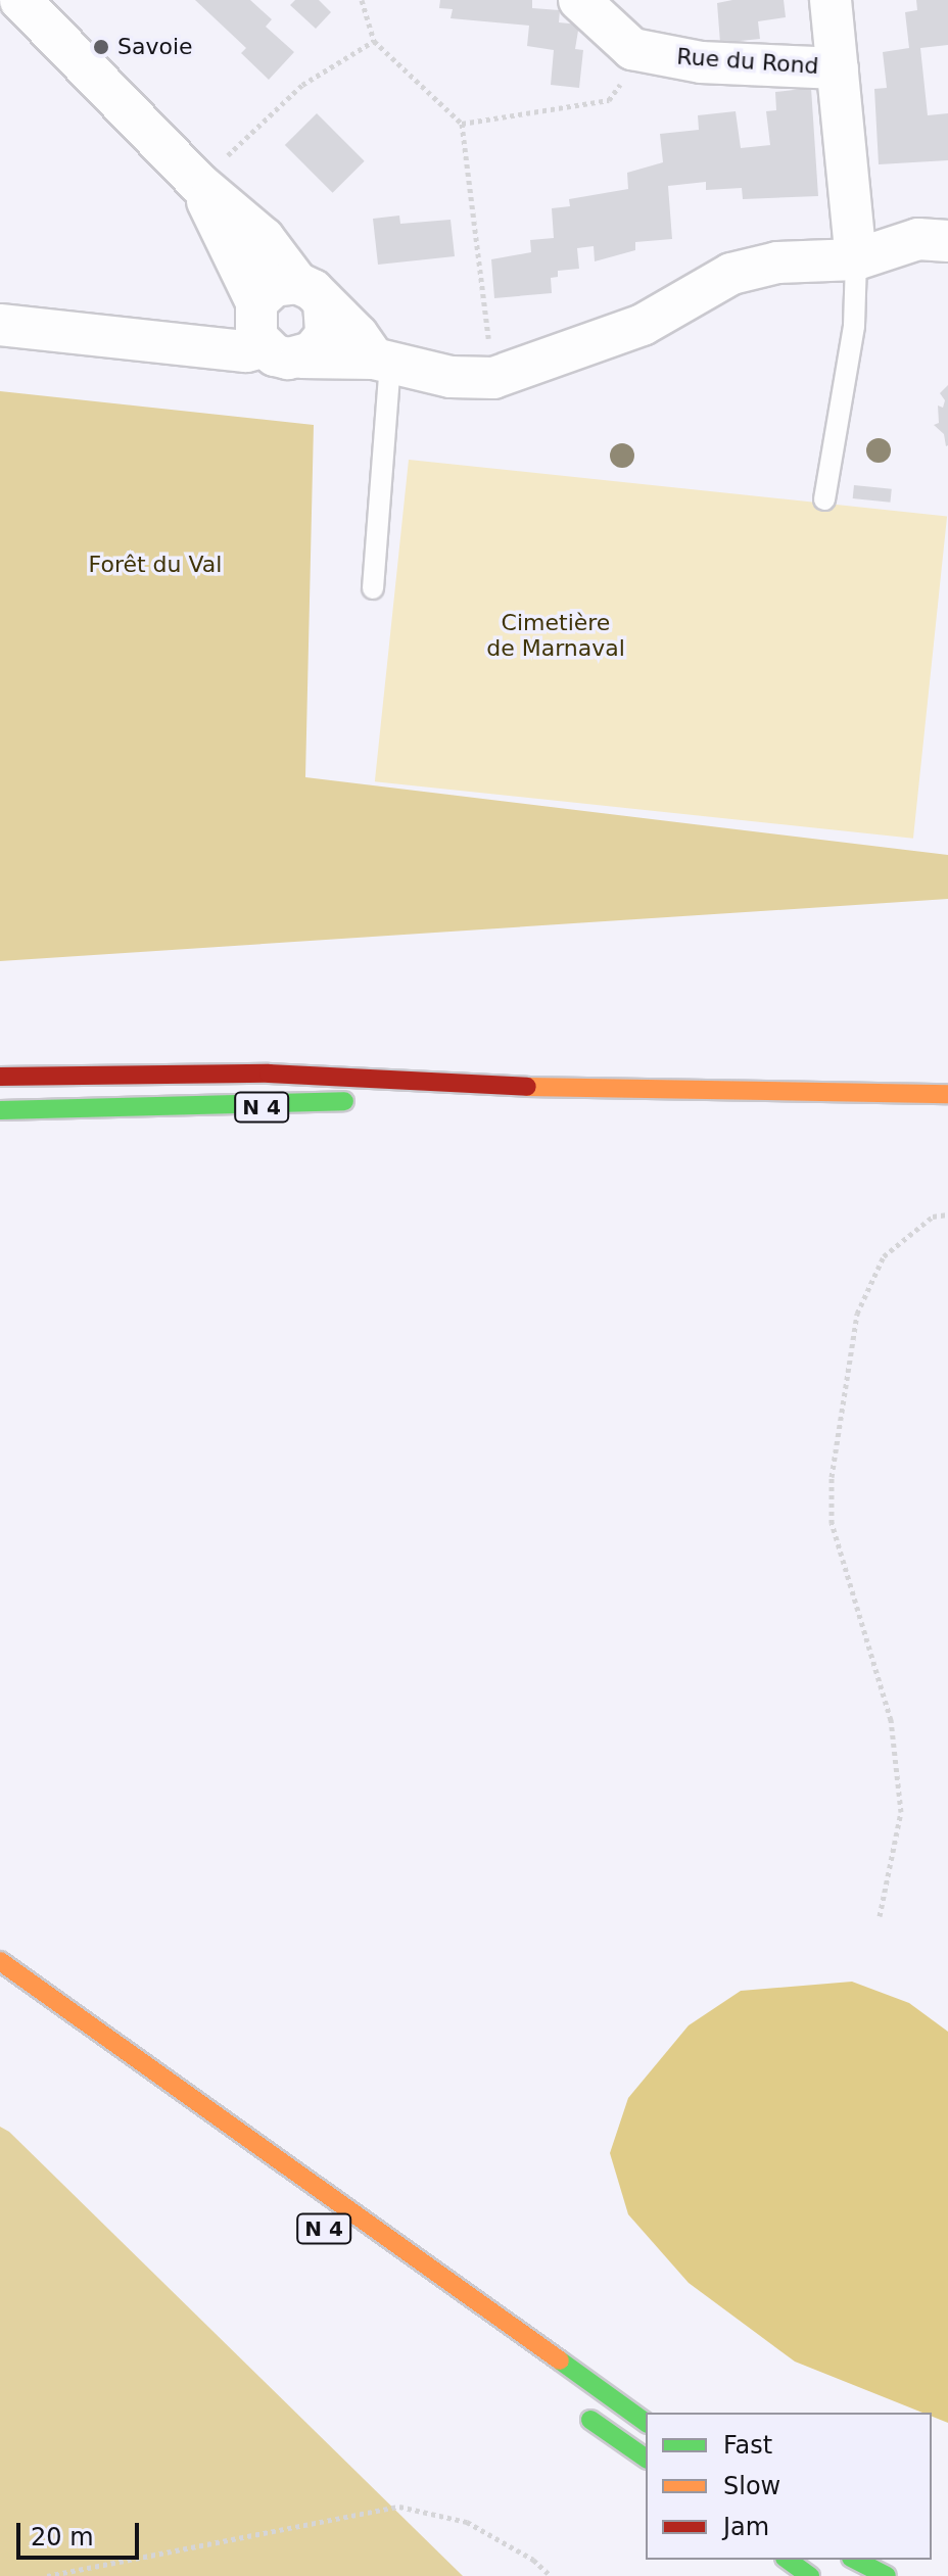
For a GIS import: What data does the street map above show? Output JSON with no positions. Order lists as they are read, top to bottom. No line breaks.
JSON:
{"streets":{"highway":["N 4"],"street":["Rue du Rond"]},"parks":["Forêt du Val","Cimetière de Marnaval"],"places":["Savoie"],"legend":["Fast","Slow","Jam"],"scale_bar":"20 m"}
